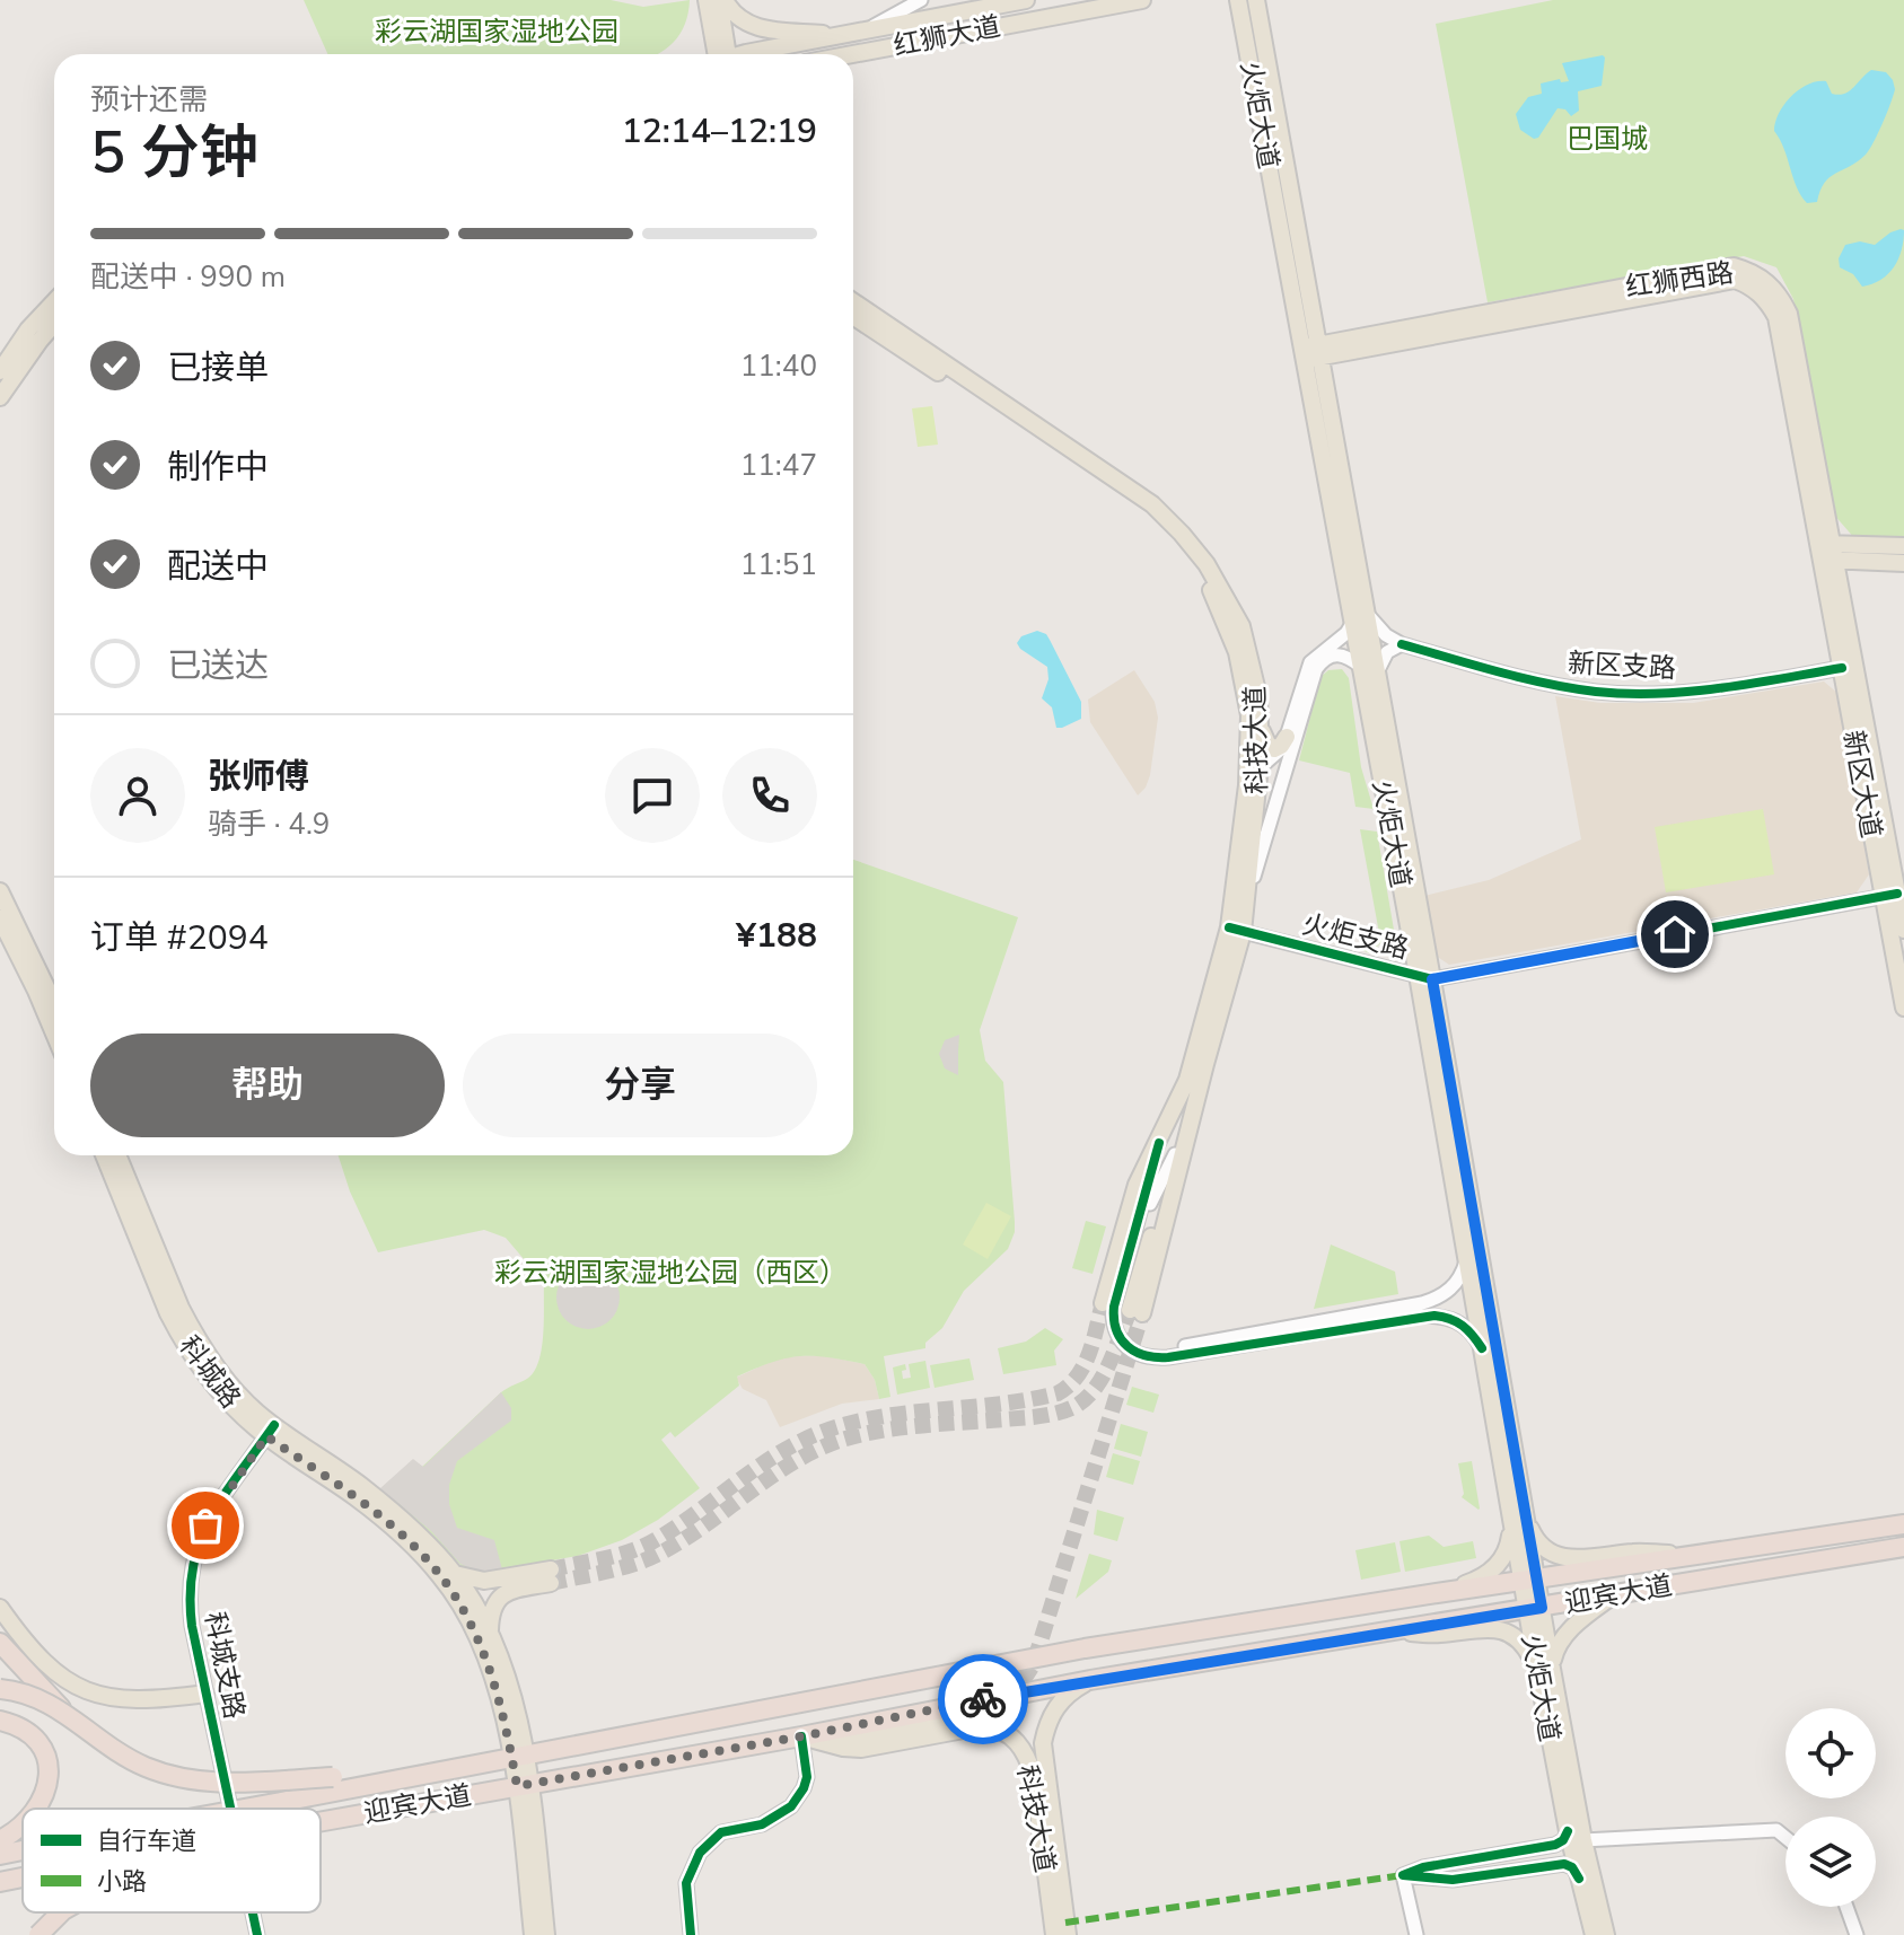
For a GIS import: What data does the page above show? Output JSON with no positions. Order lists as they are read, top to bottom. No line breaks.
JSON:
{"streets":{"highway":["迎宾大道"],"main road":["红狮大道","火炬大道","红狮西路","科技大道","新区大道","科城路"],"street":["新区支路","火炬支路","科城支路"]},"crossings":[["火炬大道","红狮西路"],["火炬大道","火炬支路"],["火炬大道","迎宾大道"],["红狮西路","新区大道"],["新区支路","新区大道"],["科技大道","火炬支路"],["科技大道","迎宾大道"],["新区大道","火炬支路"],["科城路","迎宾大道"],["科城路","科城支路"]],"parks":["彩云湖国家湿地公园","巴国城","彩云湖国家湿地公园（西区）"],"legend":["自行车道","小路"],"page":{"heading":["5 分钟","预计还需","12:14–12:19"],"panel":["张师傅","骑手 · 4.9","订单 #2094","¥188"],"bar":"配送中 · 990 m","list":[["已接单","11:40"],["制作中","11:47"],["配送中","11:51"],"已送达"],"buttons":["帮助","分享"]}}
